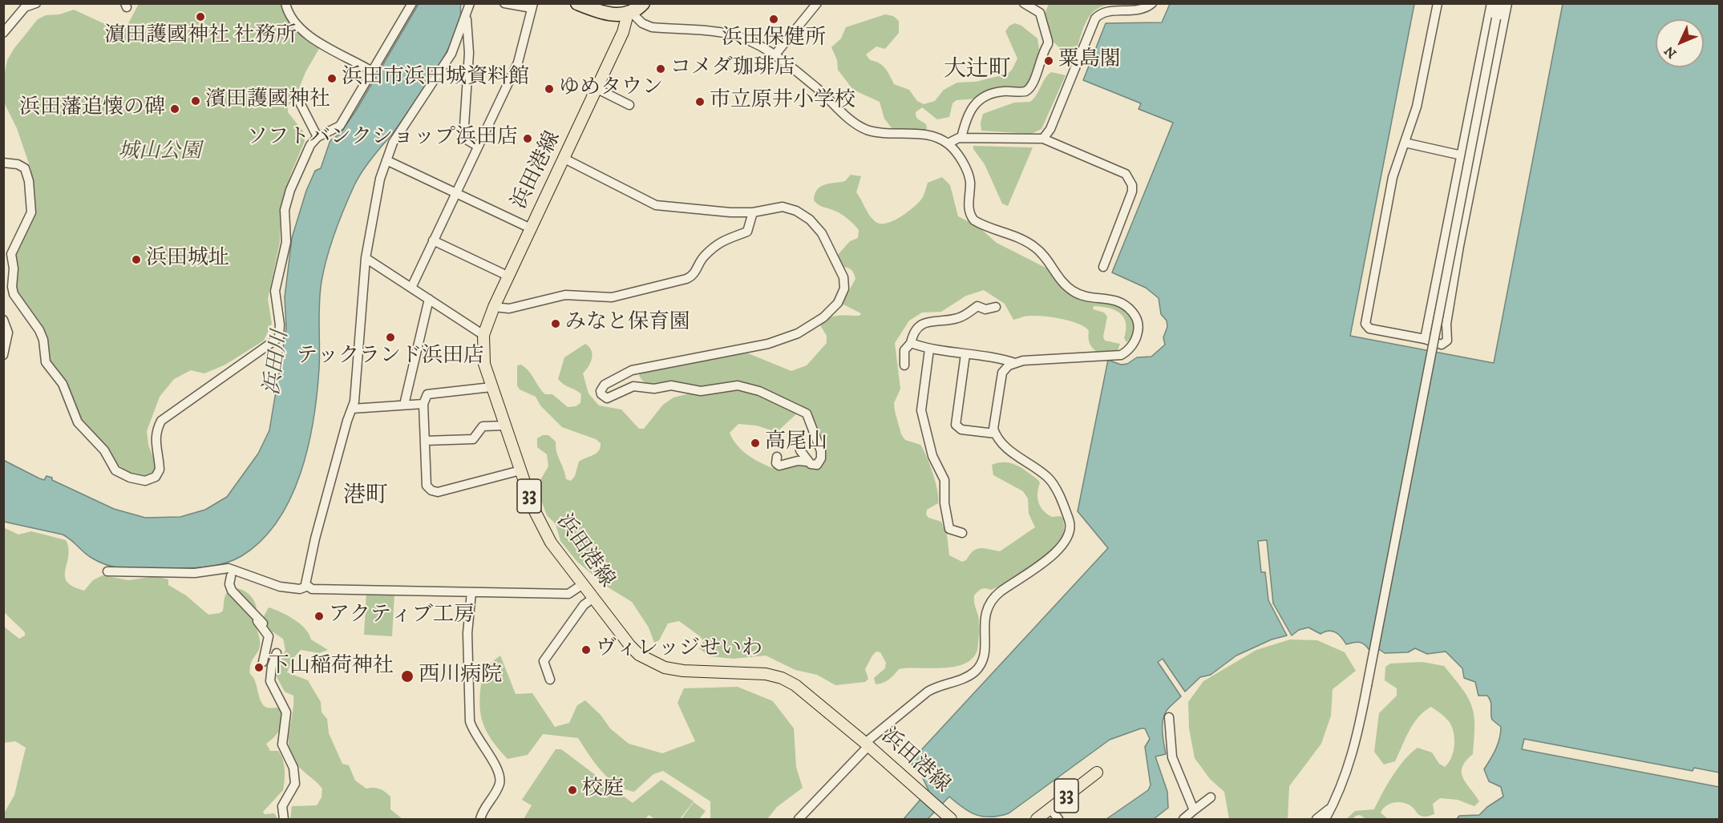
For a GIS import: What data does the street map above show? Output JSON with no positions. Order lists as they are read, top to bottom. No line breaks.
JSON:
{"streets":{"main road":["浜田港線","33"]},"districts":["大辻町","港町"],"water":["浜田川"],"parks":["城山公園"],"places":["濵田護國神社 社務所","浜田保健所","粟島閣","コメダ珈琲店","浜田市浜田城資料館","ゆめタウン","濱田護國神社","市立原井小学校","浜田藩追懐の碑","ソフトバンクショップ浜田店","浜田城址","みなと保育園","テックランド浜田店","高尾山","アクティブ工房","ヴィレッジせいわ","下山稲荷神社","西川病院","校庭"],"north":"bottom left"}
